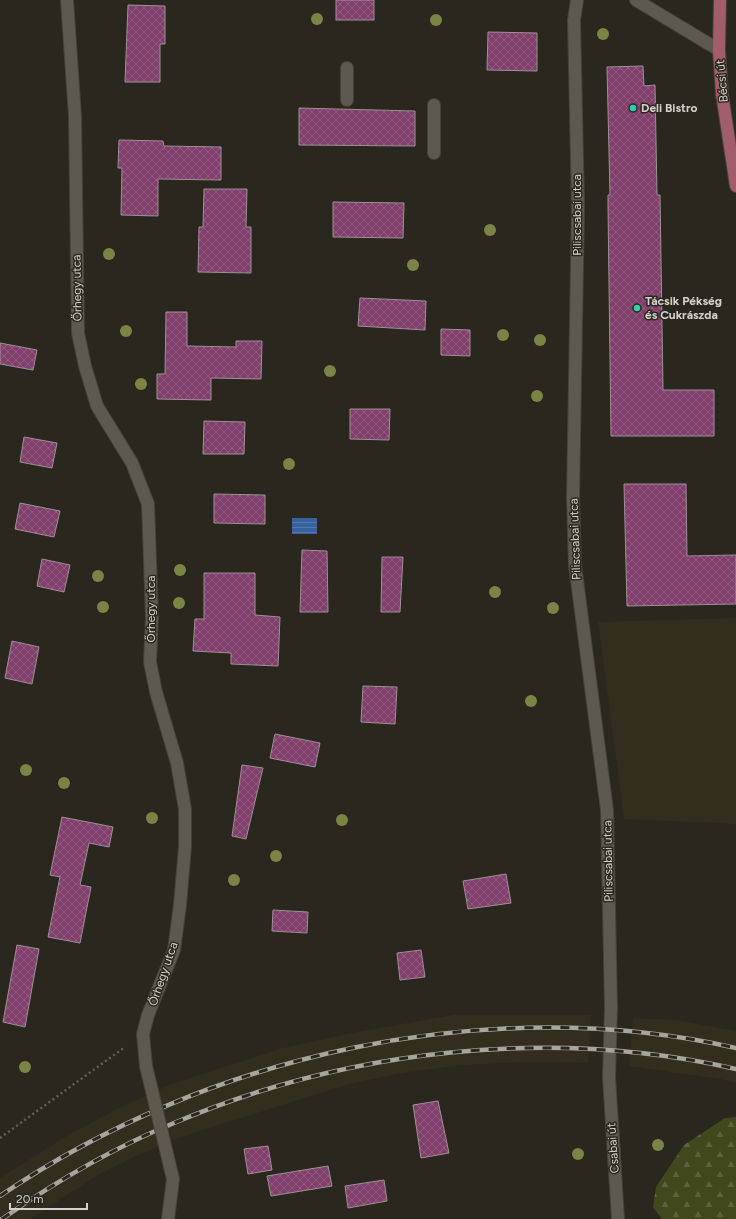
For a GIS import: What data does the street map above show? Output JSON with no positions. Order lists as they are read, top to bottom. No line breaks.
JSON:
{"streets":{"main road":["Bécsi út"],"street":["Piliscsabai utca","Őrhegy utca","Csabai út"]},"crossings":[["Piliscsabai utca","Csabai út"]],"places":["Deli Bistro","Tácsik Pékség és Cukrászda"],"scale_bar":"20 m"}
